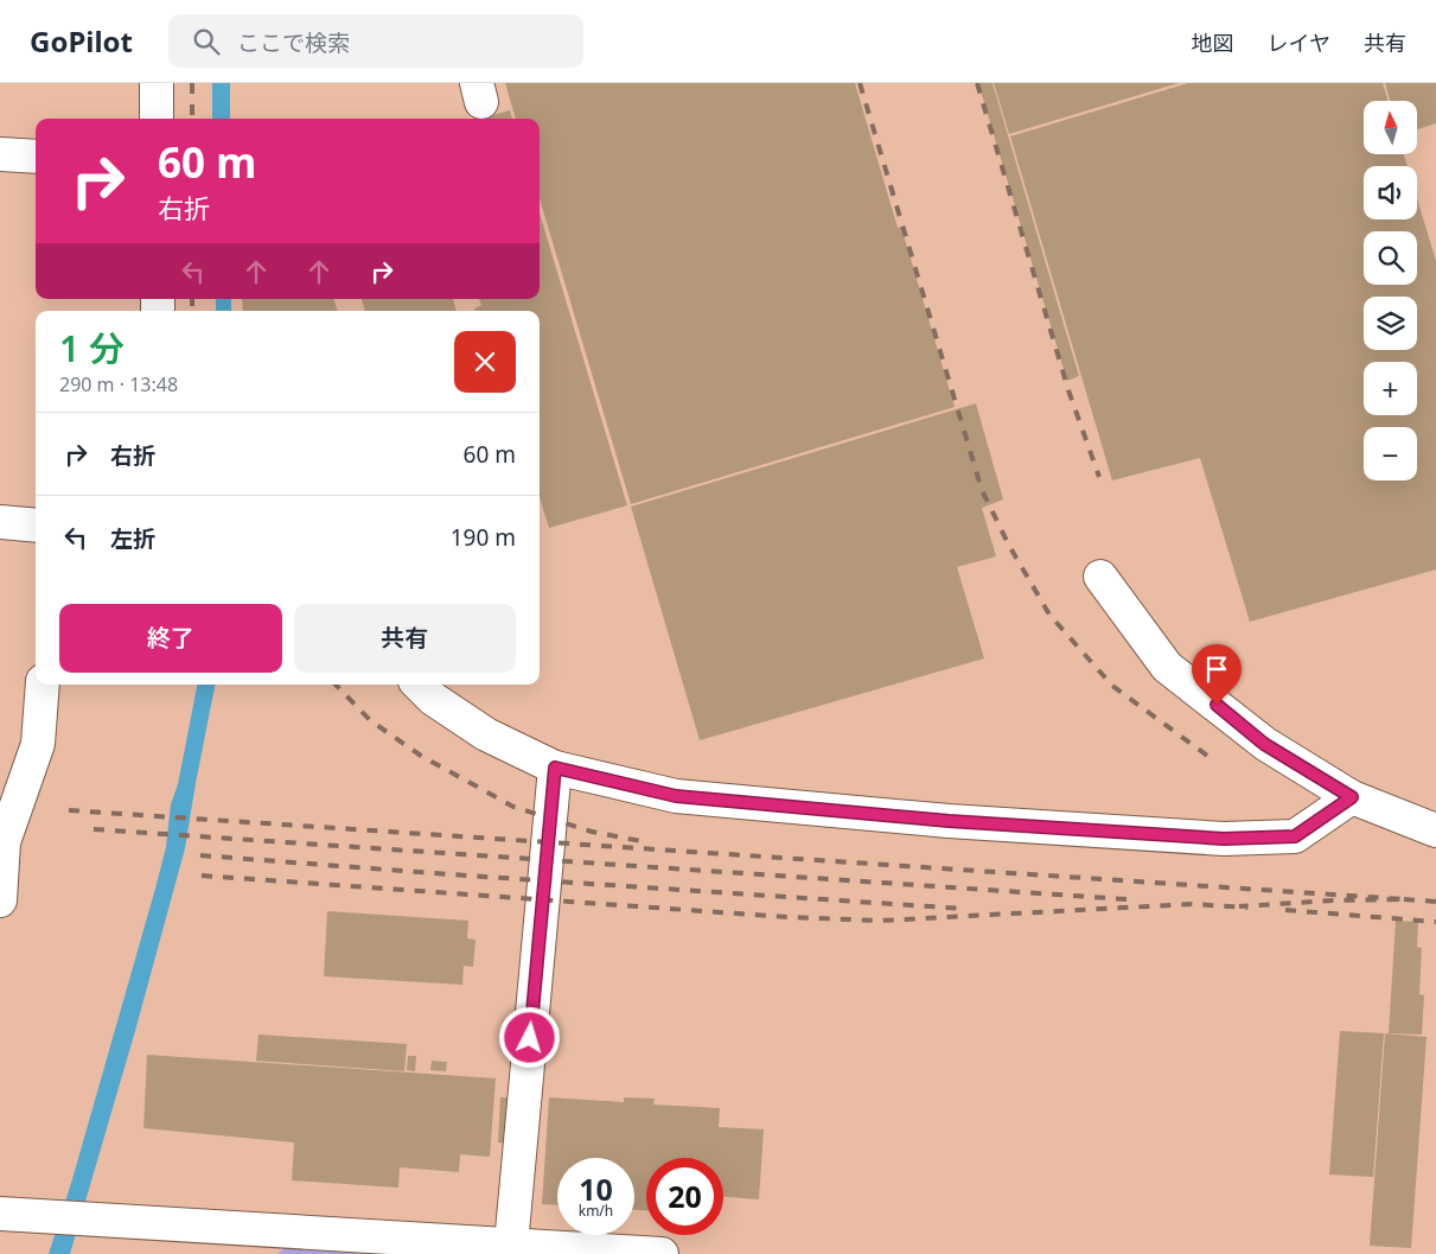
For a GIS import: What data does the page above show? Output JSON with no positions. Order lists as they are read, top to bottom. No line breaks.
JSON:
{"north":"top","page":{"header":"GoPilot","search":"ここで検索","nav":["地図","レイヤ","共有"],"map_buttons":["+","−"],"turn":["60 m","右折"],"heading":["1 分","290 m · 13:48"],"list":[{"name":"右折","value":"60 m"},{"name":"左折","value":"190 m"}],"buttons":["終了","共有"],"speed":"10 km/h","limit":"20"}}
